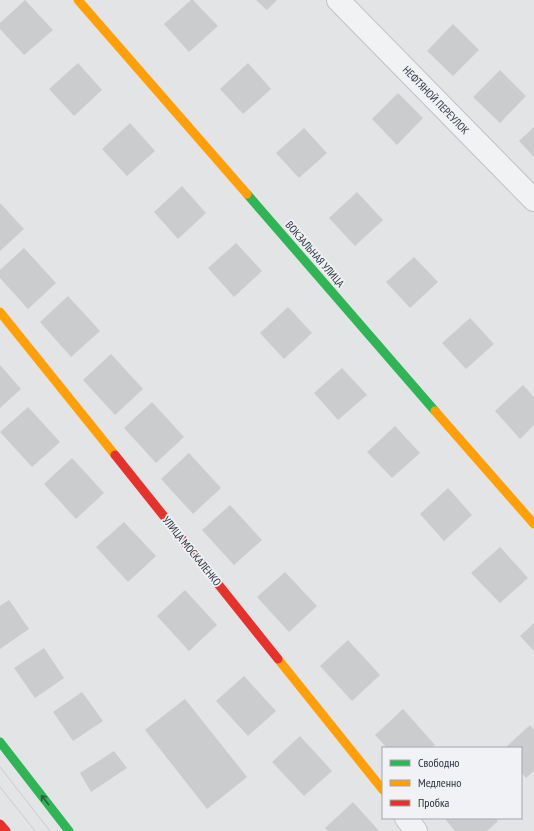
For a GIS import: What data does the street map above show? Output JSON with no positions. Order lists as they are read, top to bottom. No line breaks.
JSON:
{"streets":{"street":["НЕФТЯНОЙ ПЕРЕУЛОК","ВОКЗАЛЬНАЯ УЛИЦА","УЛИЦА МОСКАЛЕНКО"]},"legend":["Свободно","Медленно","Пробка"]}
